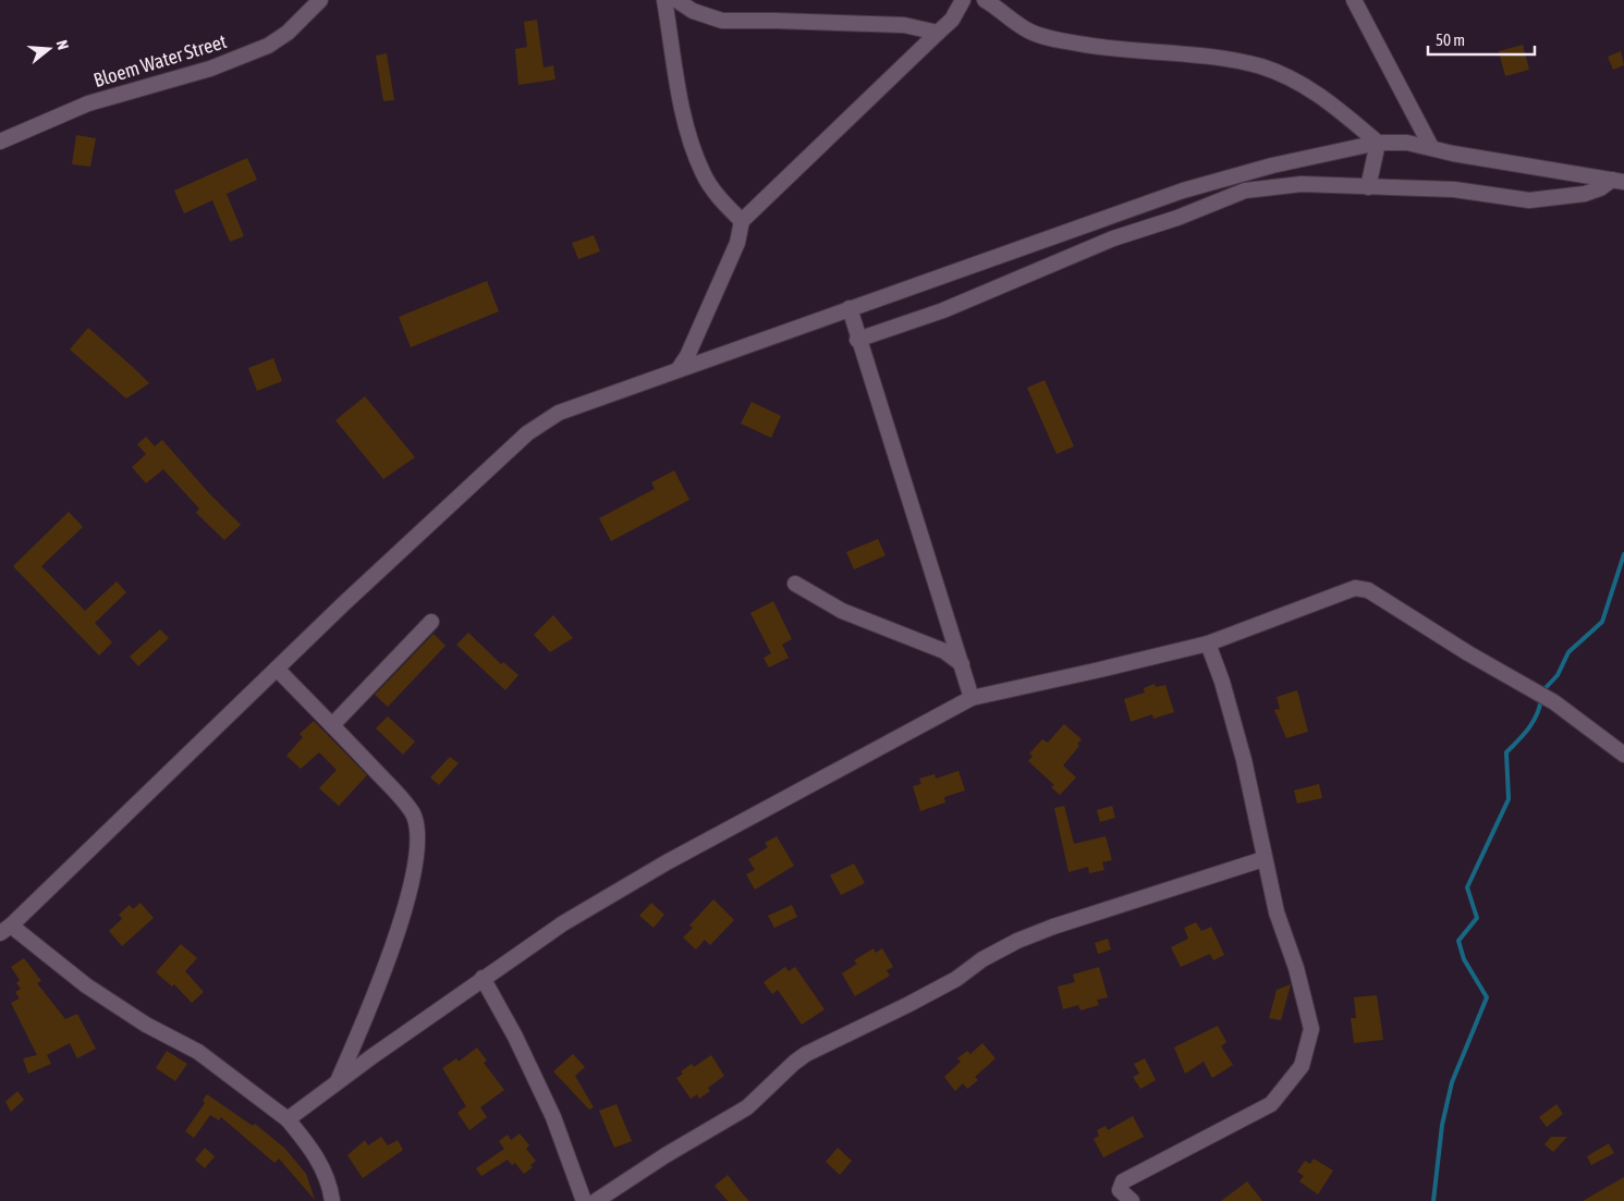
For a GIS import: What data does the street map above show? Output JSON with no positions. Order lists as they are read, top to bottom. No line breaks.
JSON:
{"streets":{"street":["Bloem Water Street"]},"scale_bar":"50 m","north":"right"}
